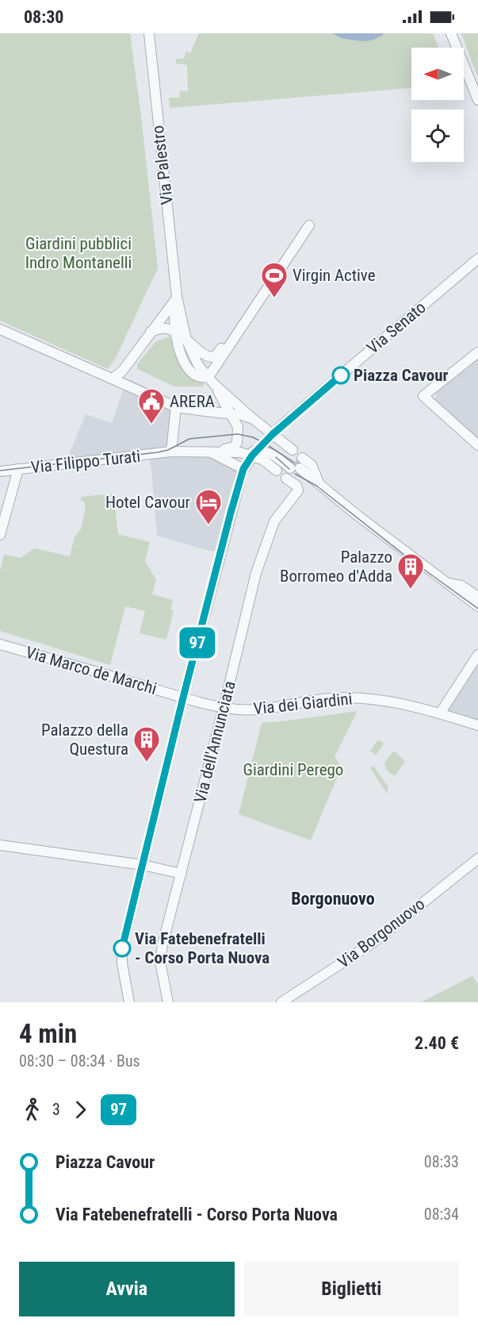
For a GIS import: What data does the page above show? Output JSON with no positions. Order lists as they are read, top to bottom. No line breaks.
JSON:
{"streets":{"street":["Via Palestro","Via Senato","Via Filippo Turati","Via Marco de Marchi","Via dei Giardini","Via dell'Annunciata","Via Borgonuovo"]},"crossings":[["Via Marco de Marchi","Via dei Giardini"],["Via dei Giardini","Via dell'Annunciata"]],"districts":["Borgonuovo"],"parks":["Giardini pubblici Indro Montanelli","Giardini Perego"],"places":{"sports":["Virgin Active"],"other":["Piazza Cavour","Via Fatebenefratelli - Corso Porta Nuova"],"public building":["ARERA"],"hotel":["Hotel Cavour"],"building":["Palazzo Borromeo d'Adda","Palazzo della Questura"]},"lines":["bus line 97"],"north":"left","page":{"status":"08:30","on_map":"97","heading":["4 min","08:30 – 08:34 · Bus","2.40 €"],"legs":["3","97"],"list":[{"name":"Piazza Cavour","value":"08:33"},{"name":"Via Fatebenefratelli - Corso Porta Nuova","value":"08:34"}],"buttons":["Avvia","Biglietti"]}}
